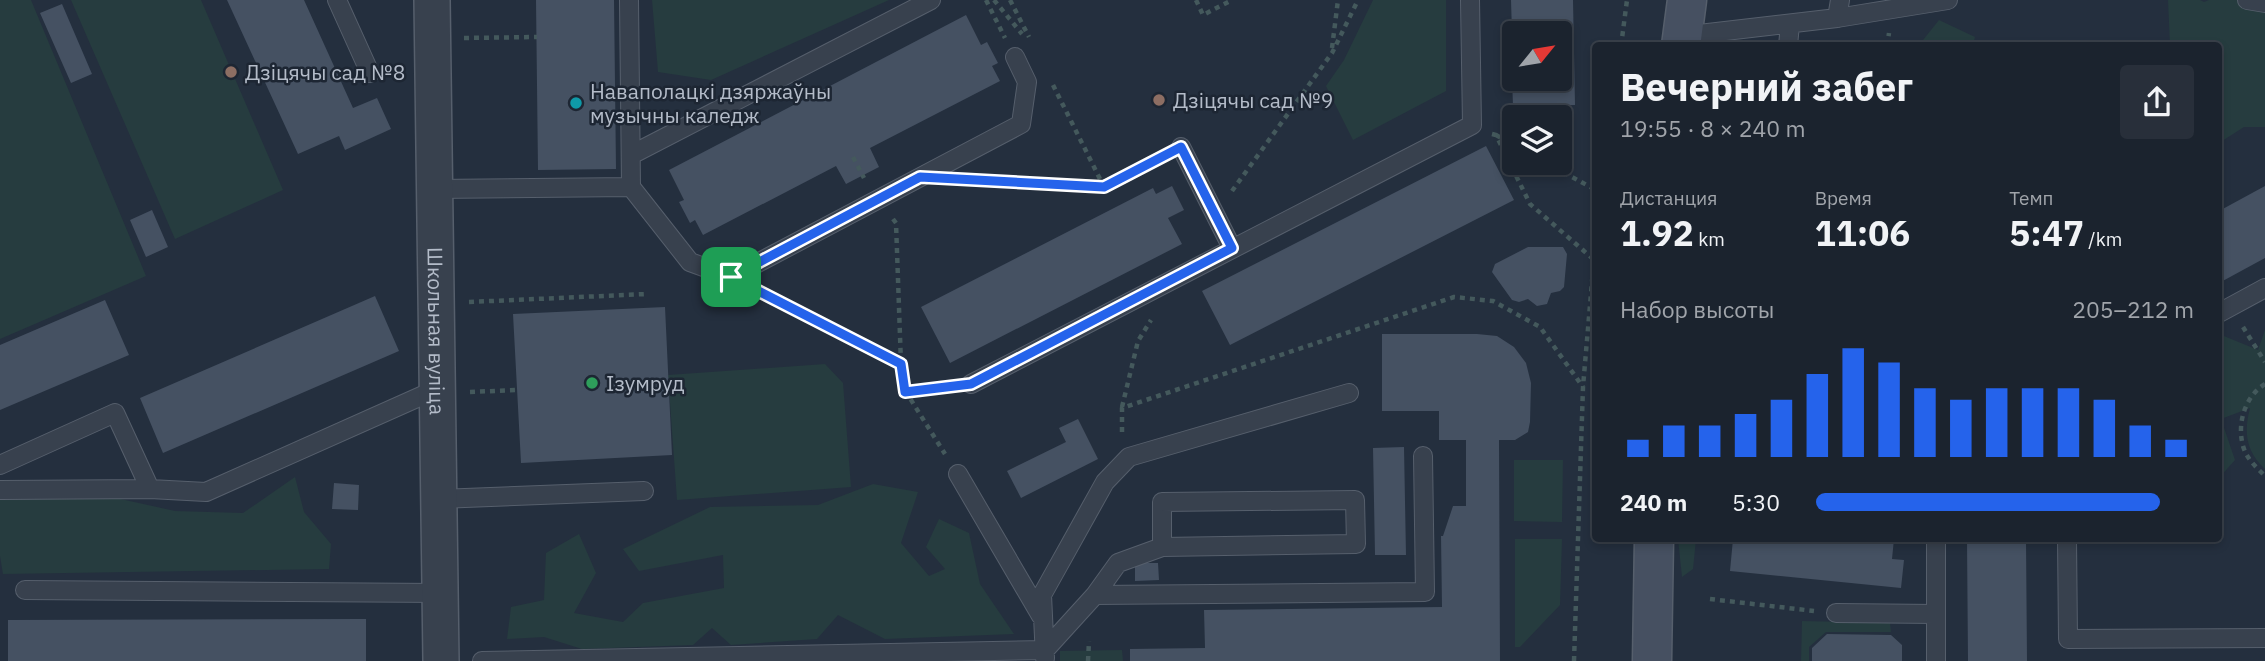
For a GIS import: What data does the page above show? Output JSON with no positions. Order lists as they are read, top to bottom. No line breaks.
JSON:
{"streets":{"street":["Школьная вуліца"]},"places":["Дзіцячы сад №8","Дзіцячы сад №9","Наваполацкі дзяржаўны музычны каледж","Ізумруд"],"north":"top right","page":{"heading":["Вечерний забег","19:55 · 8 × 240 m"],"stats":[["Дистанция","1.92 km"],["Время","11:06"],["Темп","5:47 /km"]],"chart":["Набор высоты","205–212 m"],"list":[{"name":"240 m","note":"5:30"}]}}
